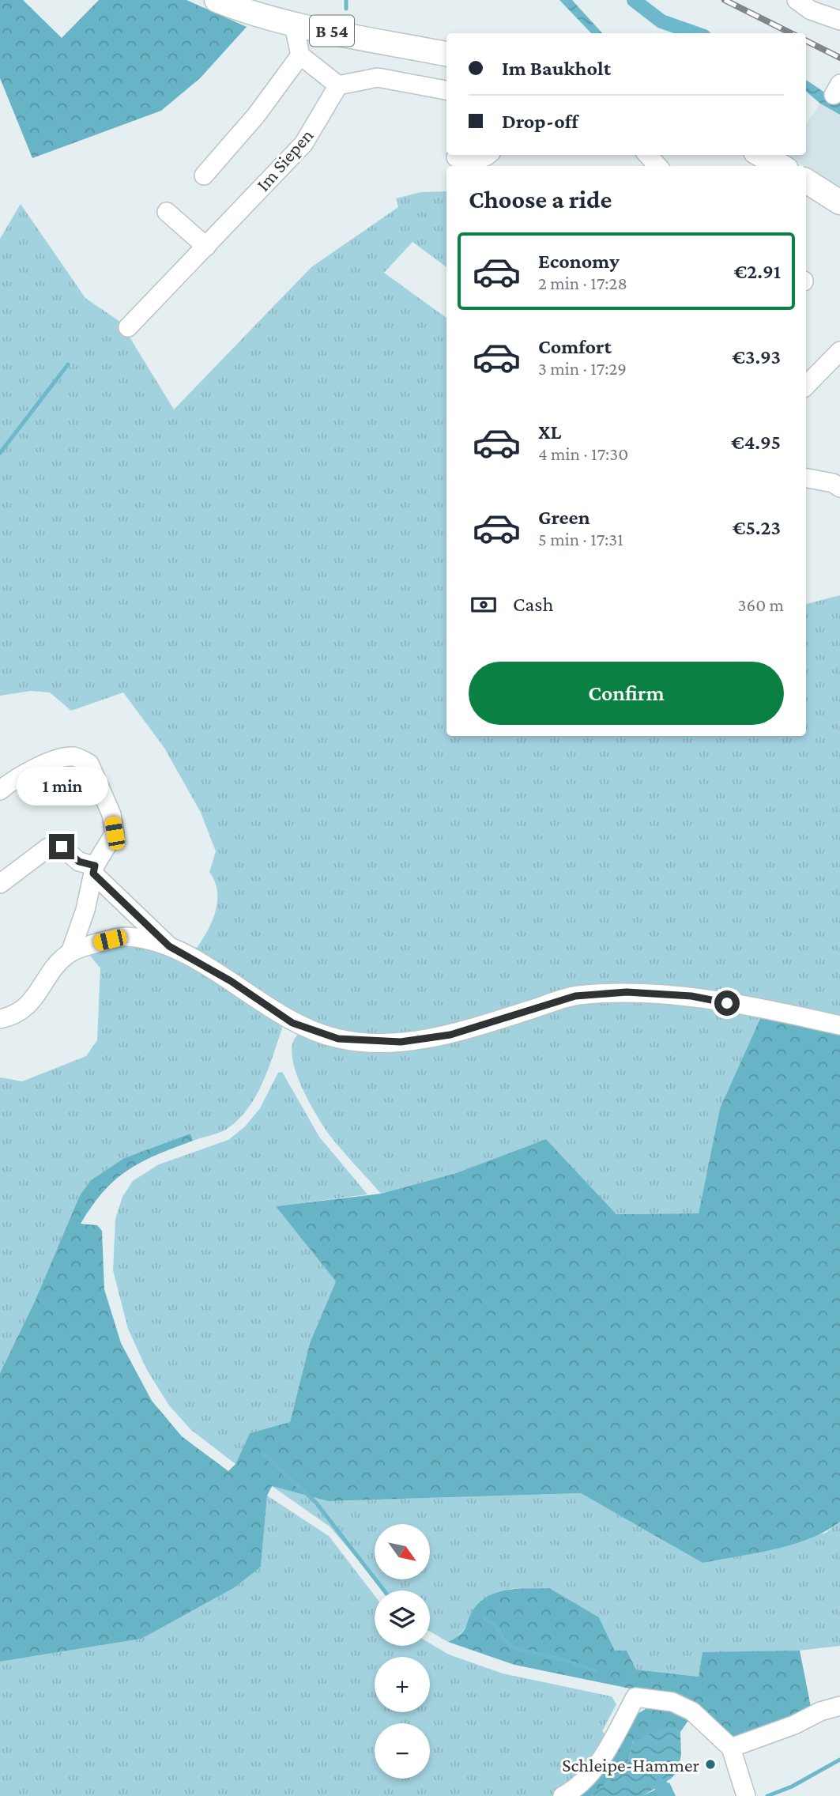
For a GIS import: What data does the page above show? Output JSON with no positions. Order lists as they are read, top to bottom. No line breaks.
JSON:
{"streets":{"main road":["B 54"],"street":["Im Siepen"]},"places":["Schleipe-Hammer"],"north":"bottom right","page":{"banner":["Im Baukholt","Drop-off"],"heading":"Choose a ride","list":[{"name":"Economy","note":"2 min · 17:28","value":"€2.91"},{"name":"Comfort","note":"3 min · 17:29","value":"€3.93"},{"name":"XL","note":"4 min · 17:30","value":"€4.95"},{"name":"Green","note":"5 min · 17:31","value":"€5.23"}],"pay":["Cash","360 m"],"buttons":"Confirm","bubble":"1 min","map_buttons":["+","−"]}}
